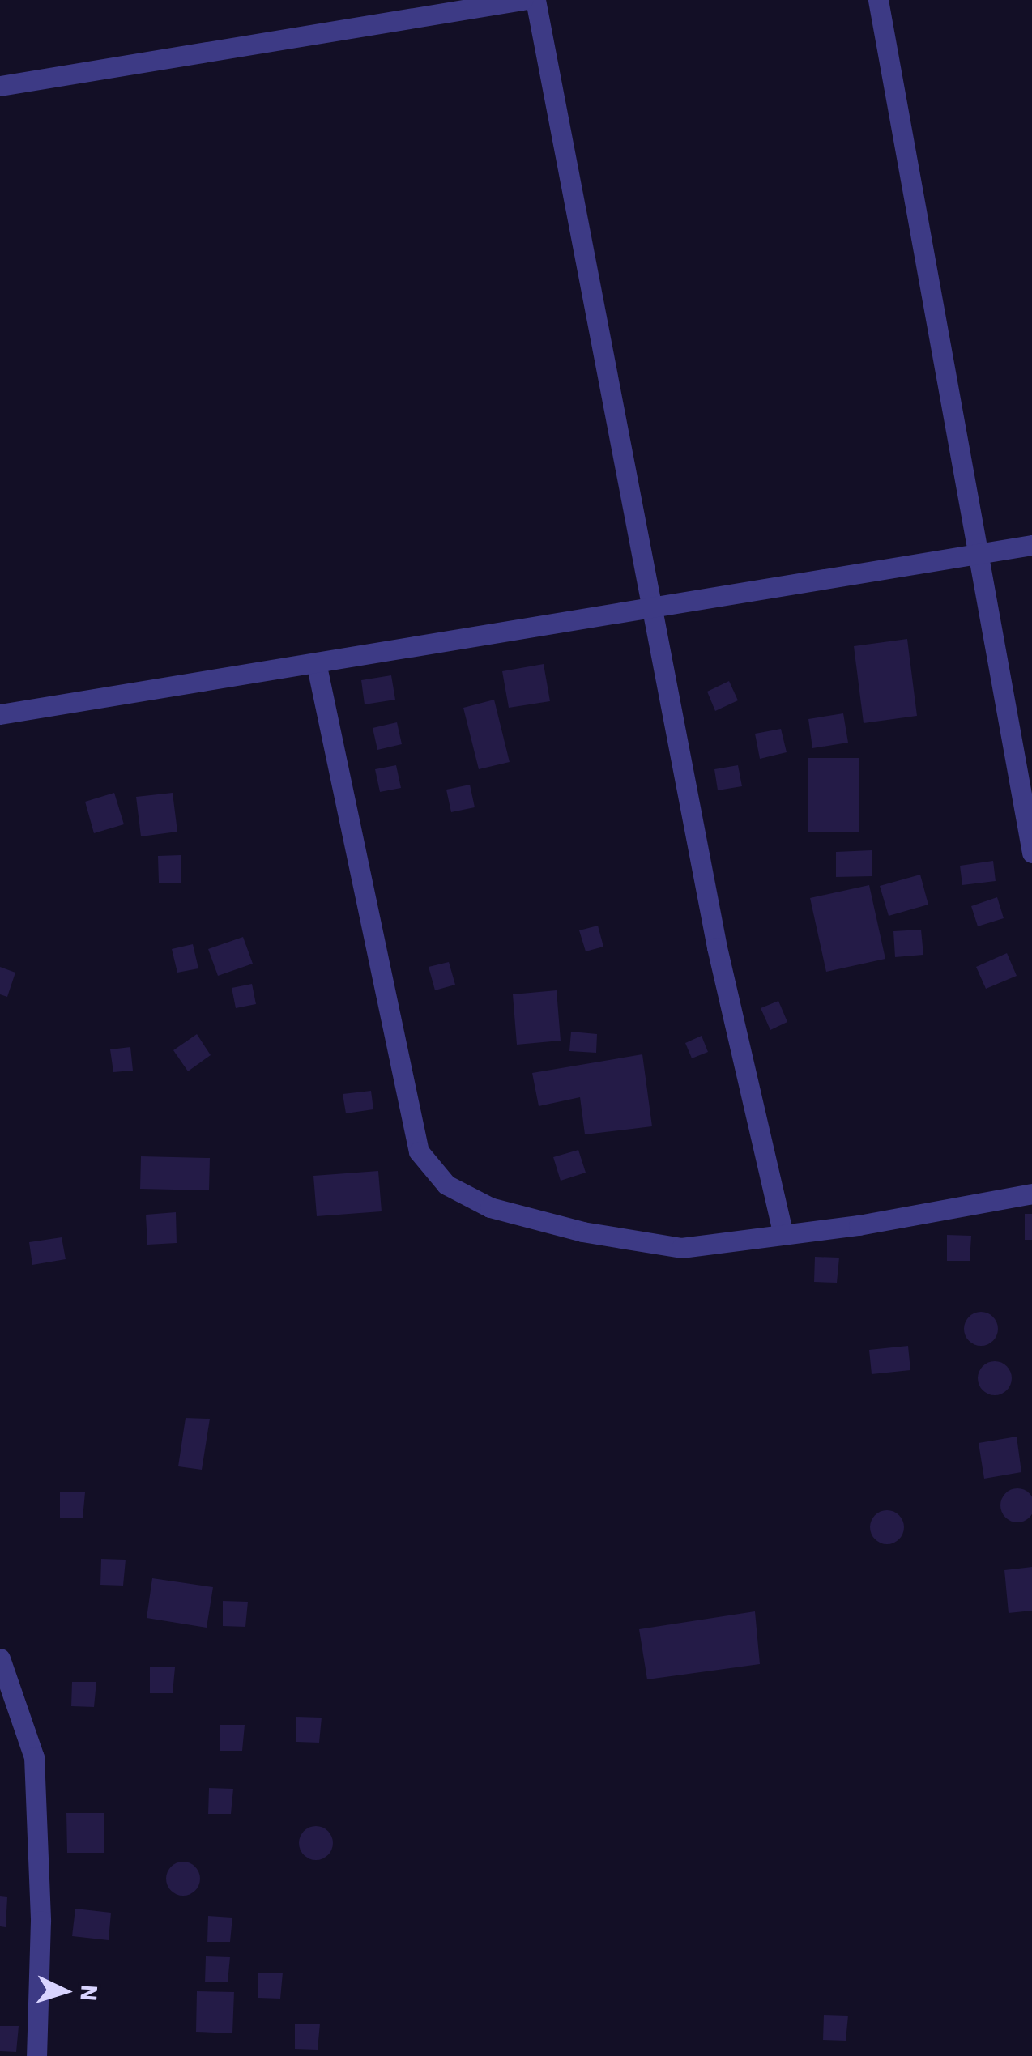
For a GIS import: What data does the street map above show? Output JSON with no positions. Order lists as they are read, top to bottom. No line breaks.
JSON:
{"north":"right"}
